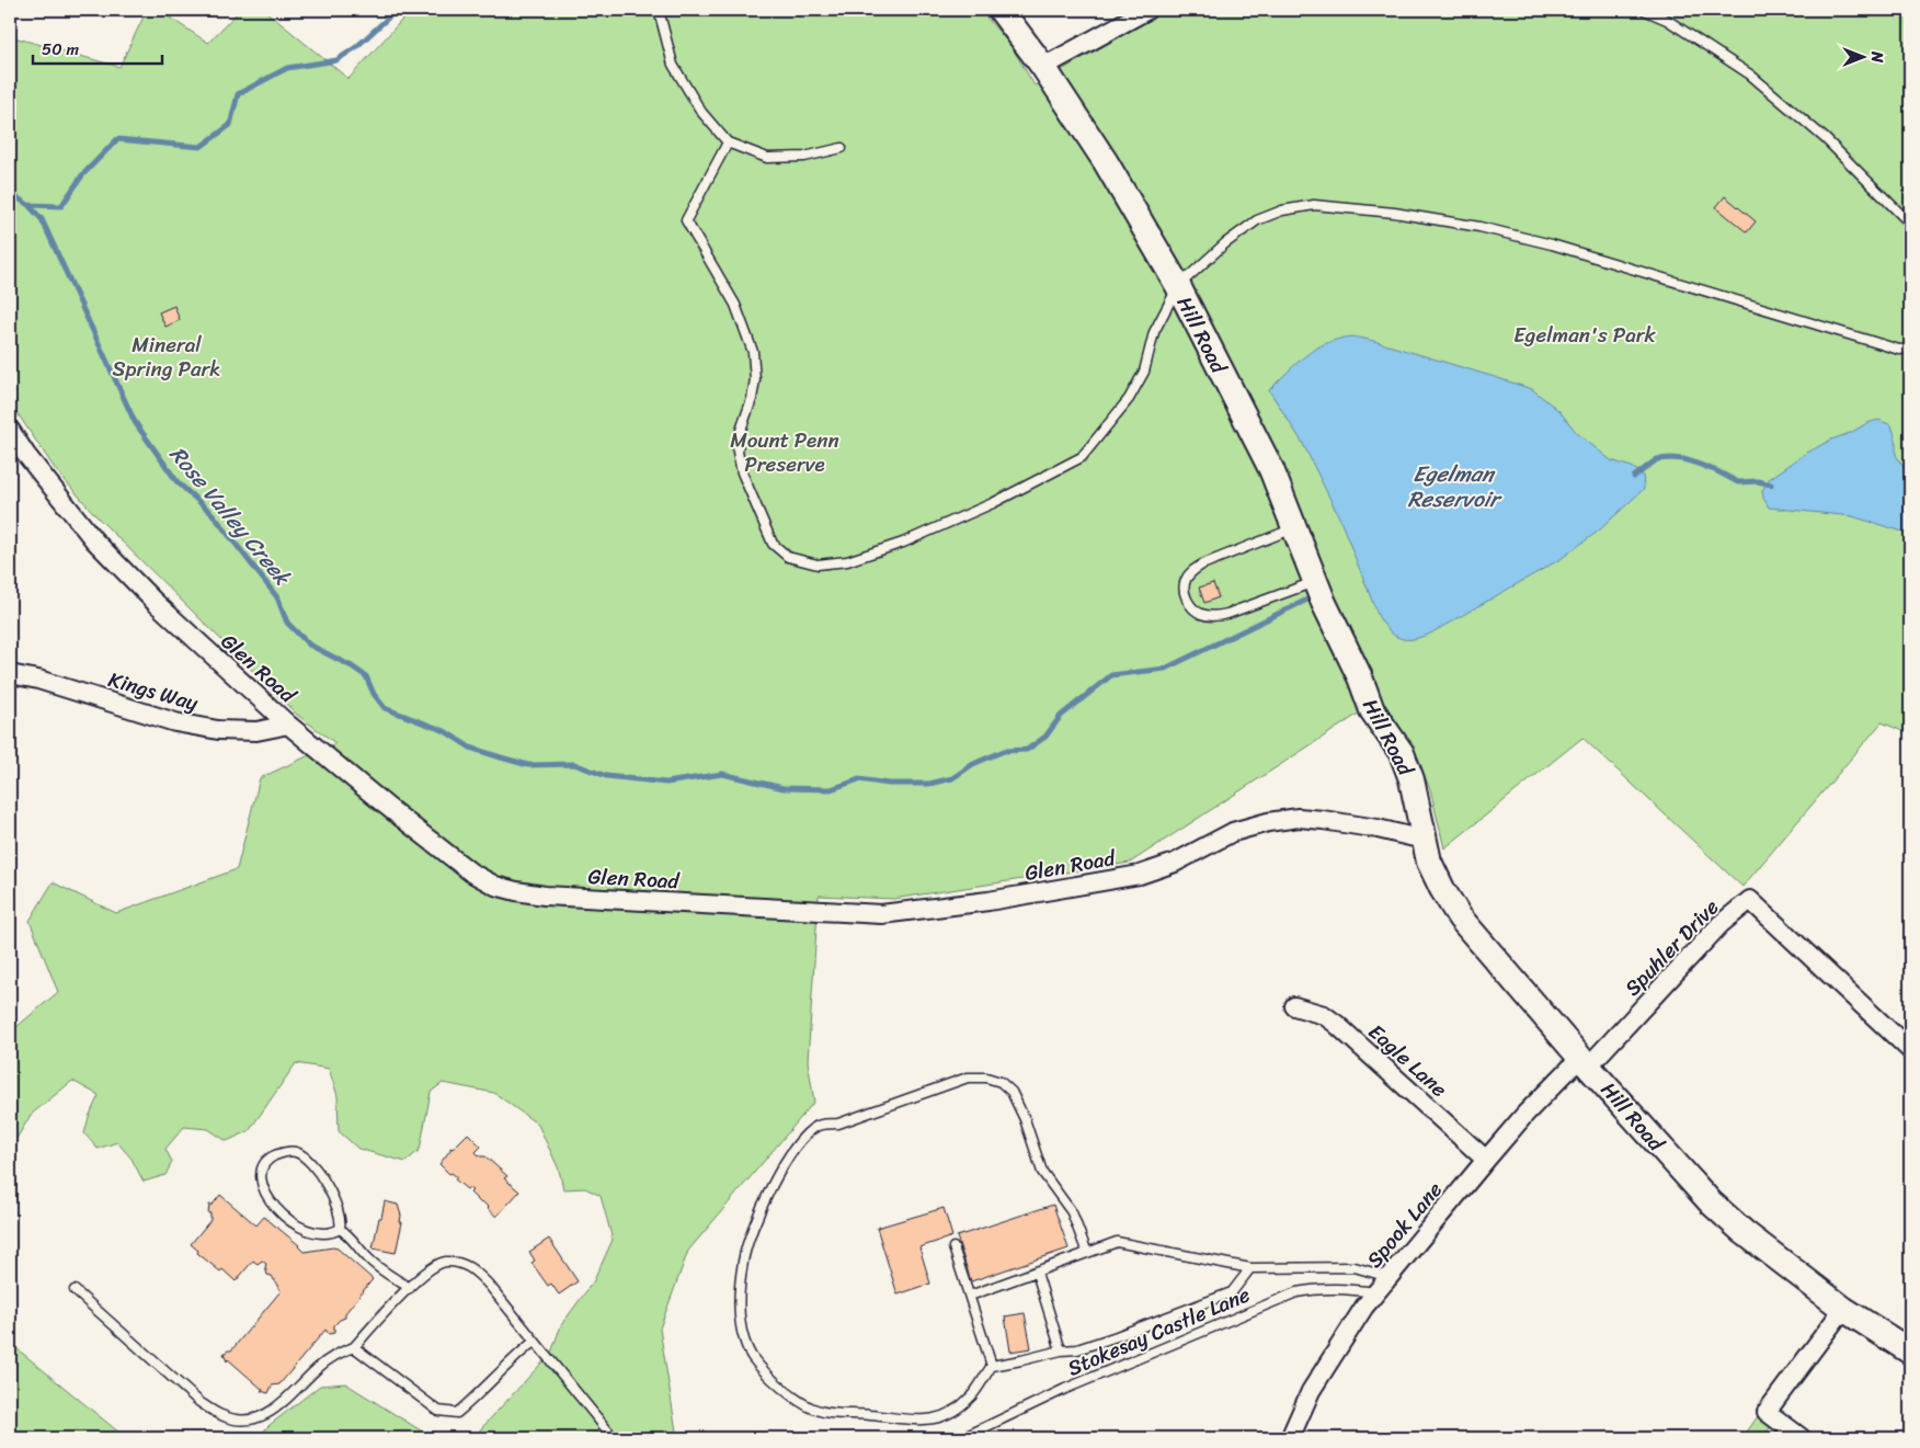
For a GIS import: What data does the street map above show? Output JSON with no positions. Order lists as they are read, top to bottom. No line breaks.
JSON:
{"streets":{"street":["Hill Road","Glen Road","Kings Way","Spuhler Drive","Eagle Lane","Spook Lane"],"lane":["Stokesay Castle Lane"]},"crossings":[["Hill Road","Glen Road"],["Hill Road","Spuhler Drive"],["Hill Road","Spook Lane"],["Glen Road","Kings Way"],["Spuhler Drive","Spook Lane"],["Eagle Lane","Spook Lane"],["Spook Lane","Stokesay Castle Lane"]],"water":["Egelman Reservoir","Rose Valley Creek"],"parks":["Egelman's Park","Mineral Spring Park","Mount Penn Preserve"],"scale_bar":"50 m","north":"right"}
